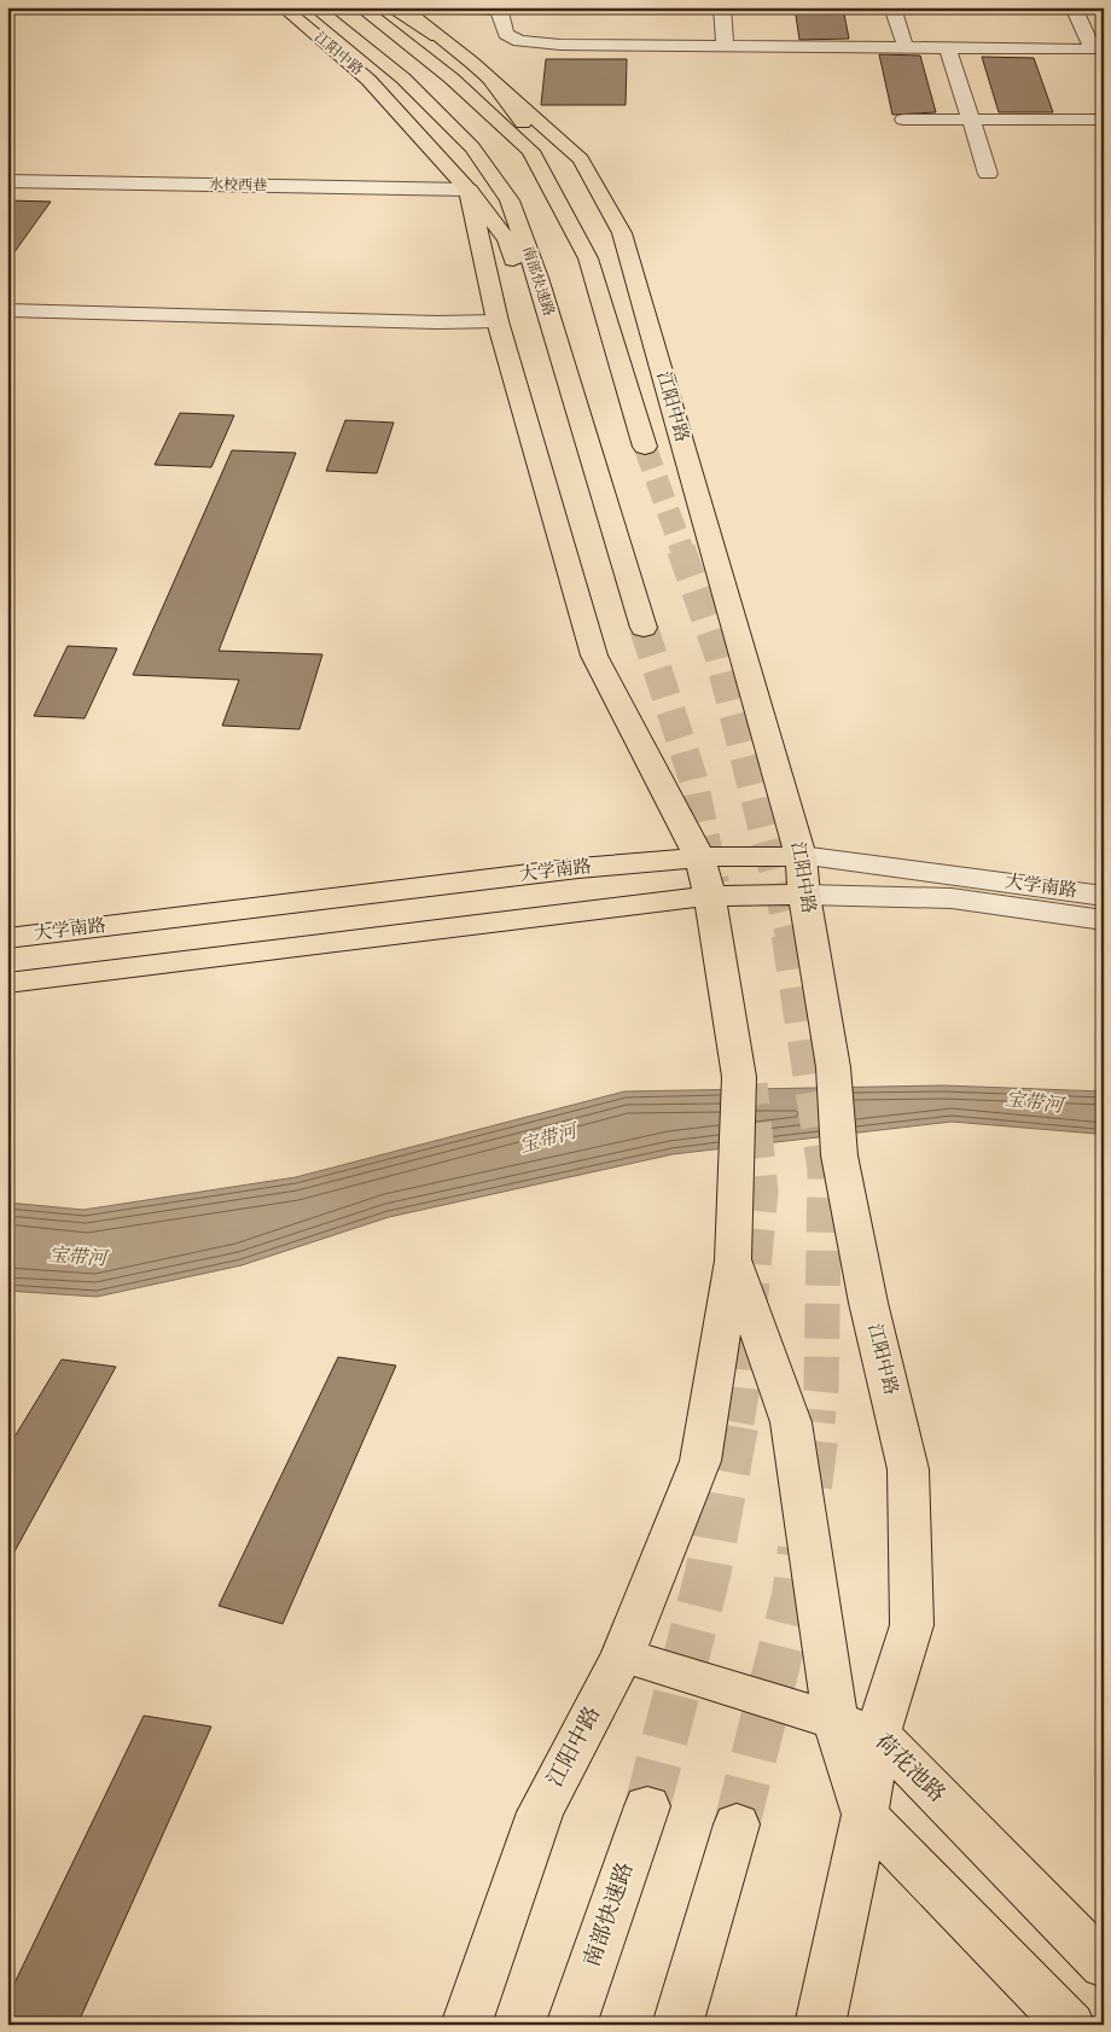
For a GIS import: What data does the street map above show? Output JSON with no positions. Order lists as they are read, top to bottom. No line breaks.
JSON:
{"streets":{"main road":["江阳中路","南部快速路","大学南路","荷花池路"],"street":["水校西巷"]},"crossings":[["江阳中路","水校西巷"],["江阳中路","大学南路"],["江阳中路","荷花池路"]],"water":["宝带河"]}
